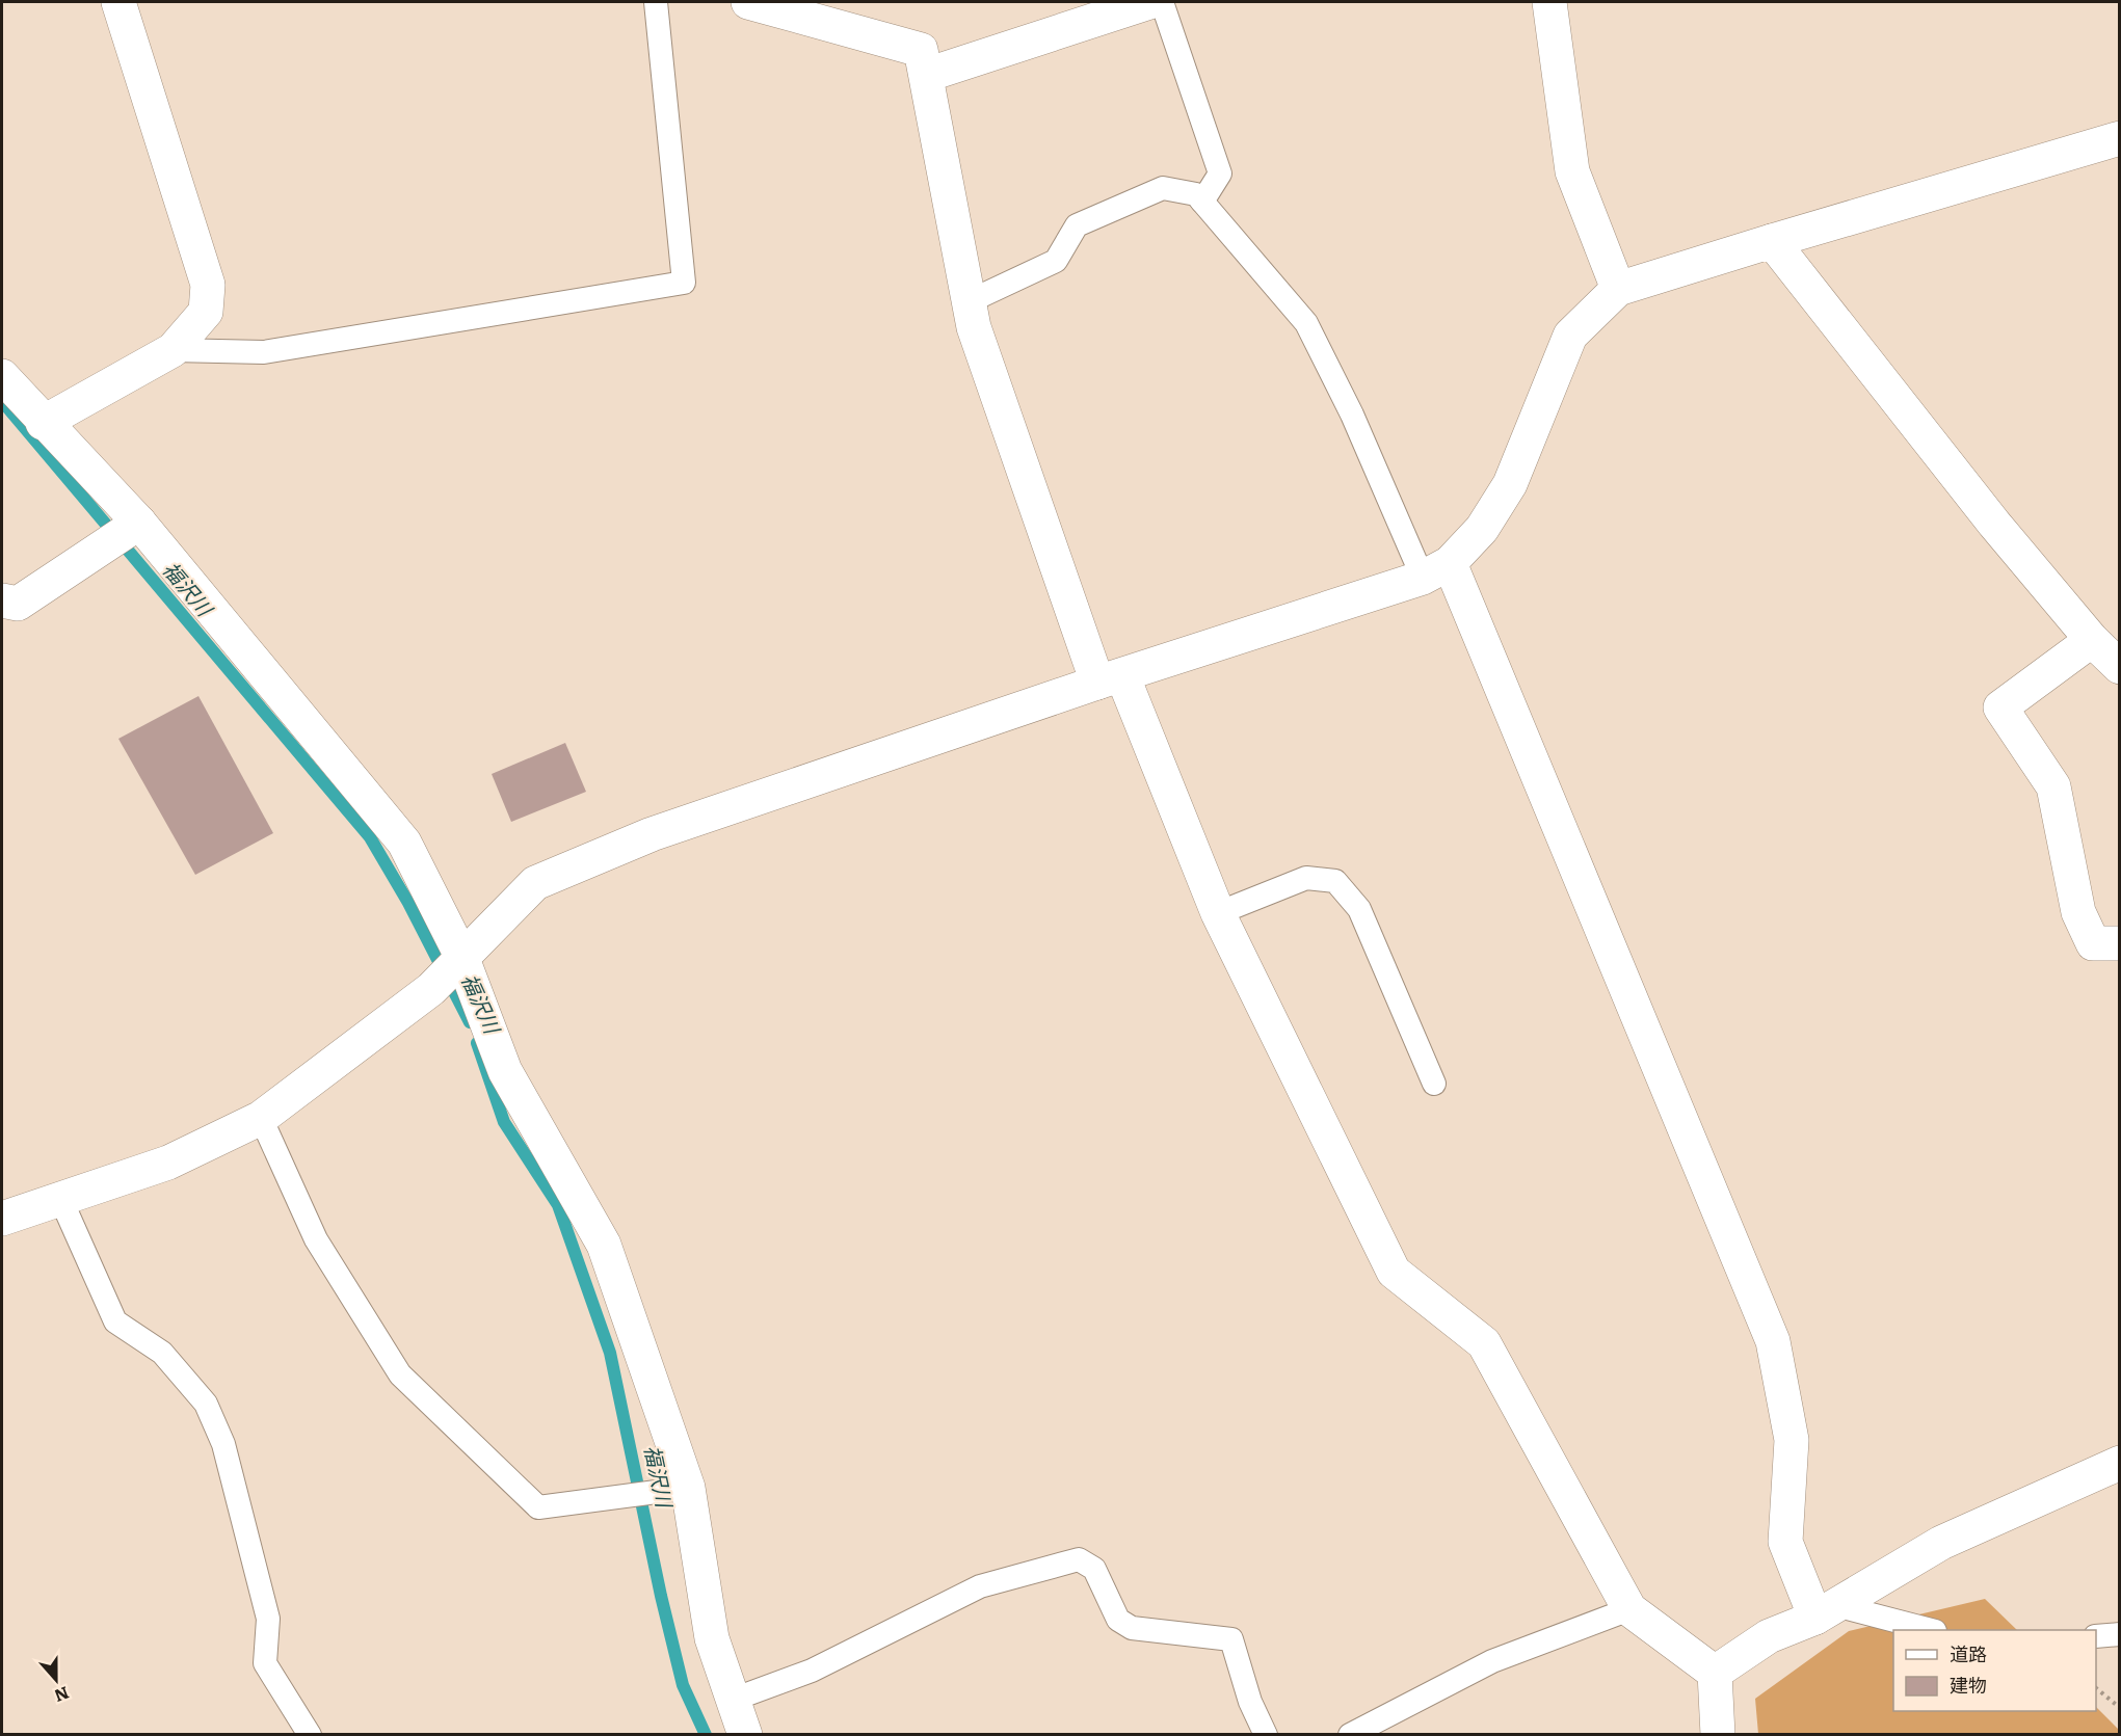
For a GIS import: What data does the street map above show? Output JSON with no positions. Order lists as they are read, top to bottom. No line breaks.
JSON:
{"water":["福沢川"],"legend":["道路","建物"],"north":"bottom"}
